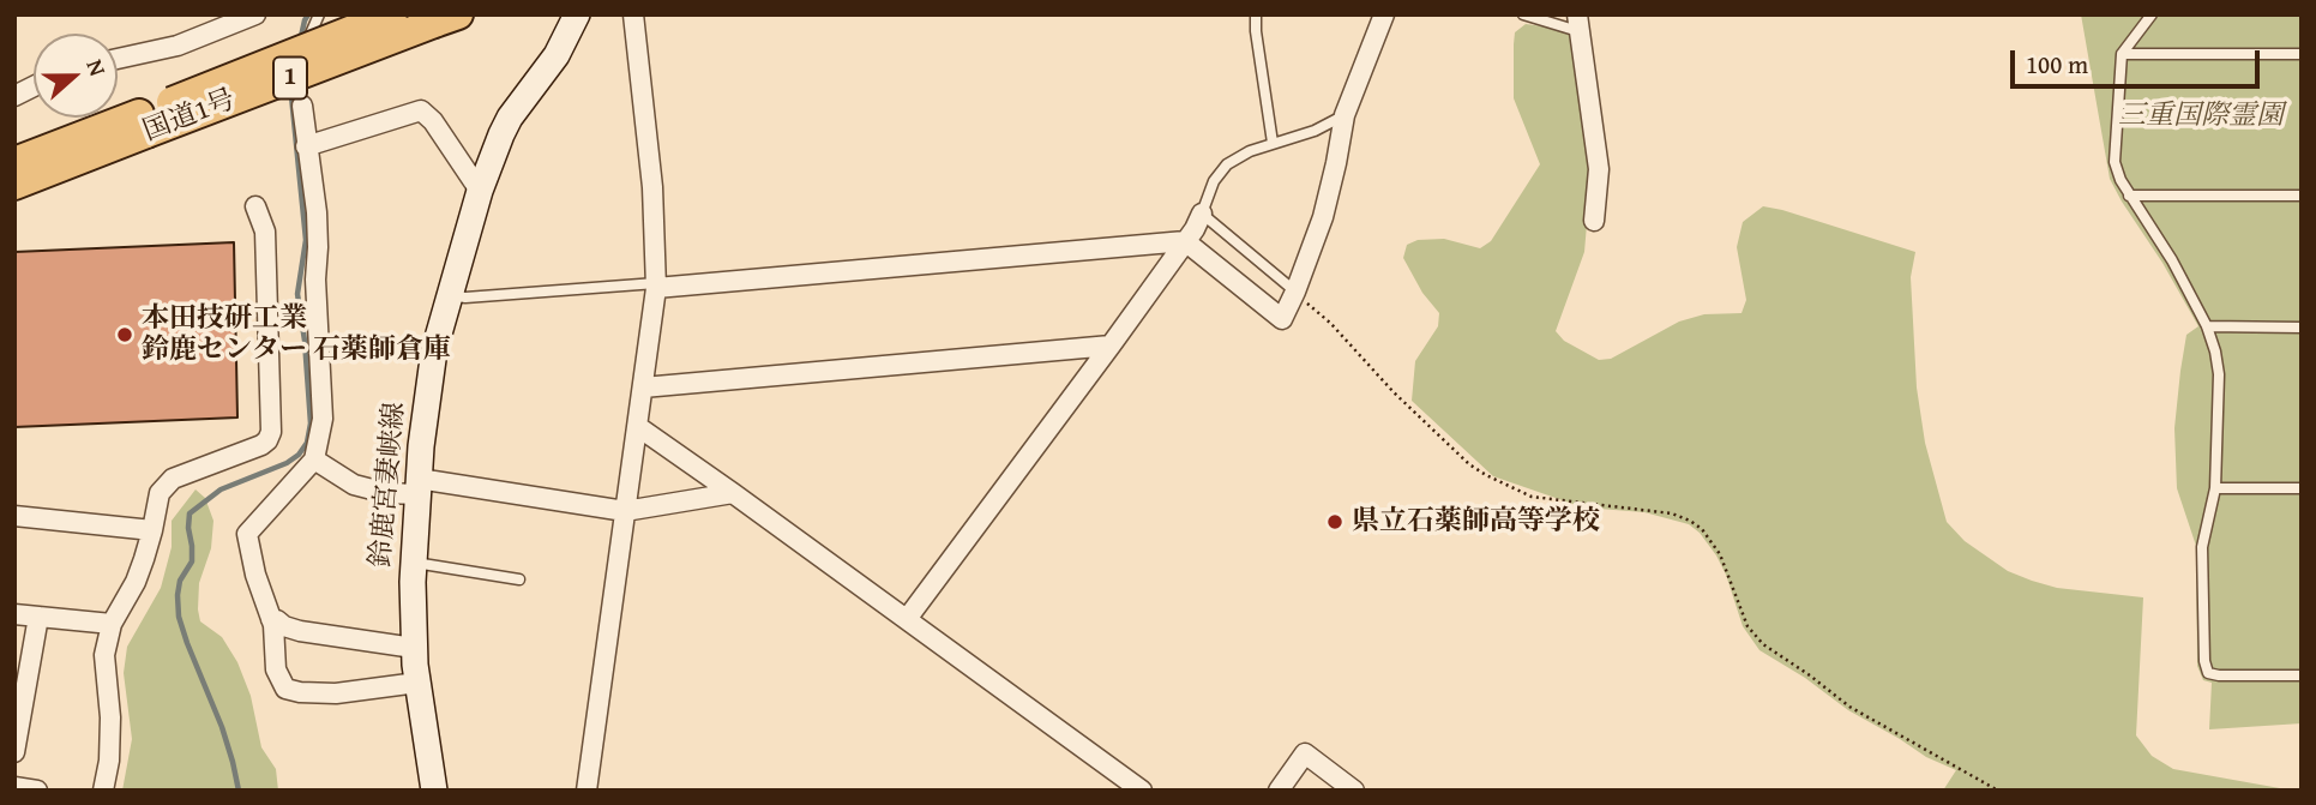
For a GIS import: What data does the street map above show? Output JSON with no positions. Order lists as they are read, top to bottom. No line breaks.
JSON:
{"streets":{"highway":["1","国道1号"],"main road":["鈴鹿宮妻峡線"]},"parks":["三重国際霊園"],"places":["本田技研工業 鈴鹿センター 石薬師倉庫","県立石薬師高等学校"],"scale_bar":"100 m","north":"right"}
